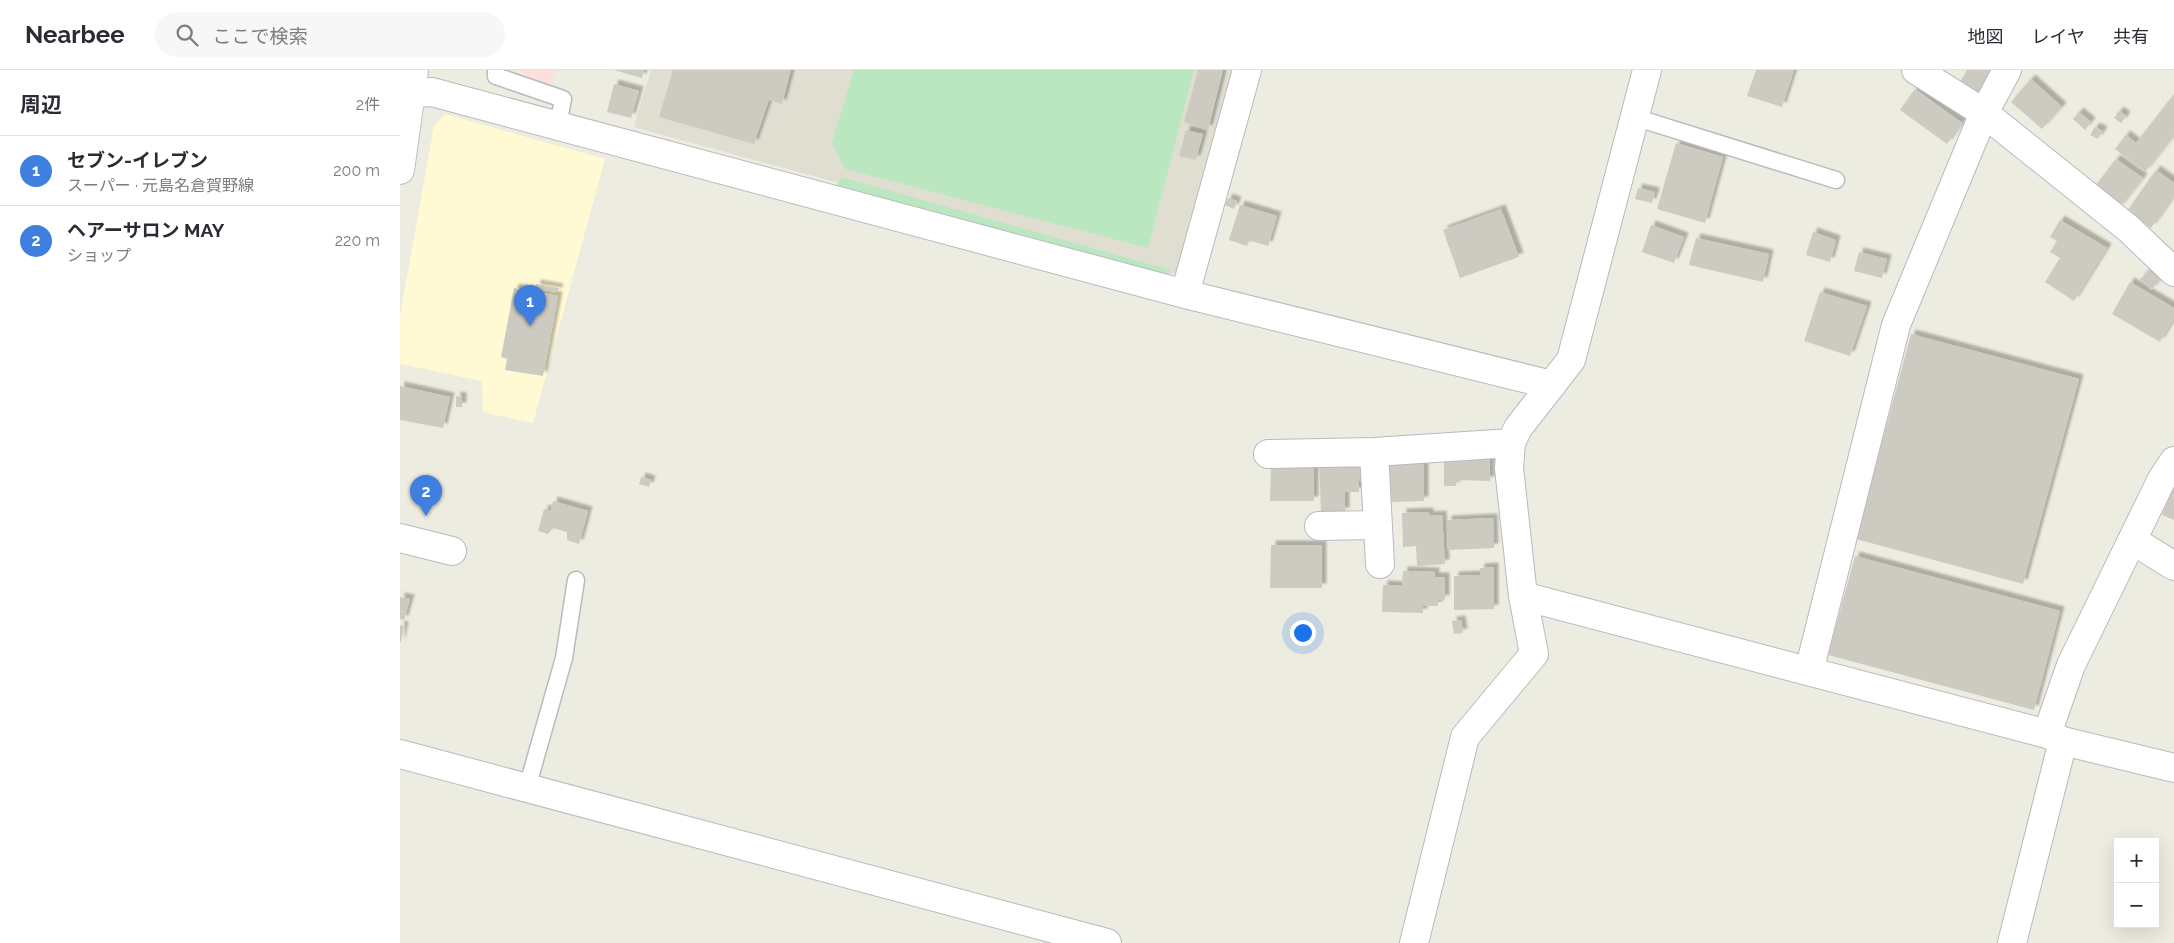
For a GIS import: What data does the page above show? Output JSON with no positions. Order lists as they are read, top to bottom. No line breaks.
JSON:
{"page":{"header":"Nearbee","search":"ここで検索","nav":["地図","レイヤ","共有"],"heading":["周辺","2件"],"list":[{"mark":"1","name":"セブン-イレブン","note":"スーパー · 元島名倉賀野線","value":"200 m"},{"mark":"2","name":"ヘアーサロン MAY","note":"ショップ","value":"220 m"}],"pins":["1","2"],"map_buttons":["+","−"]}}
